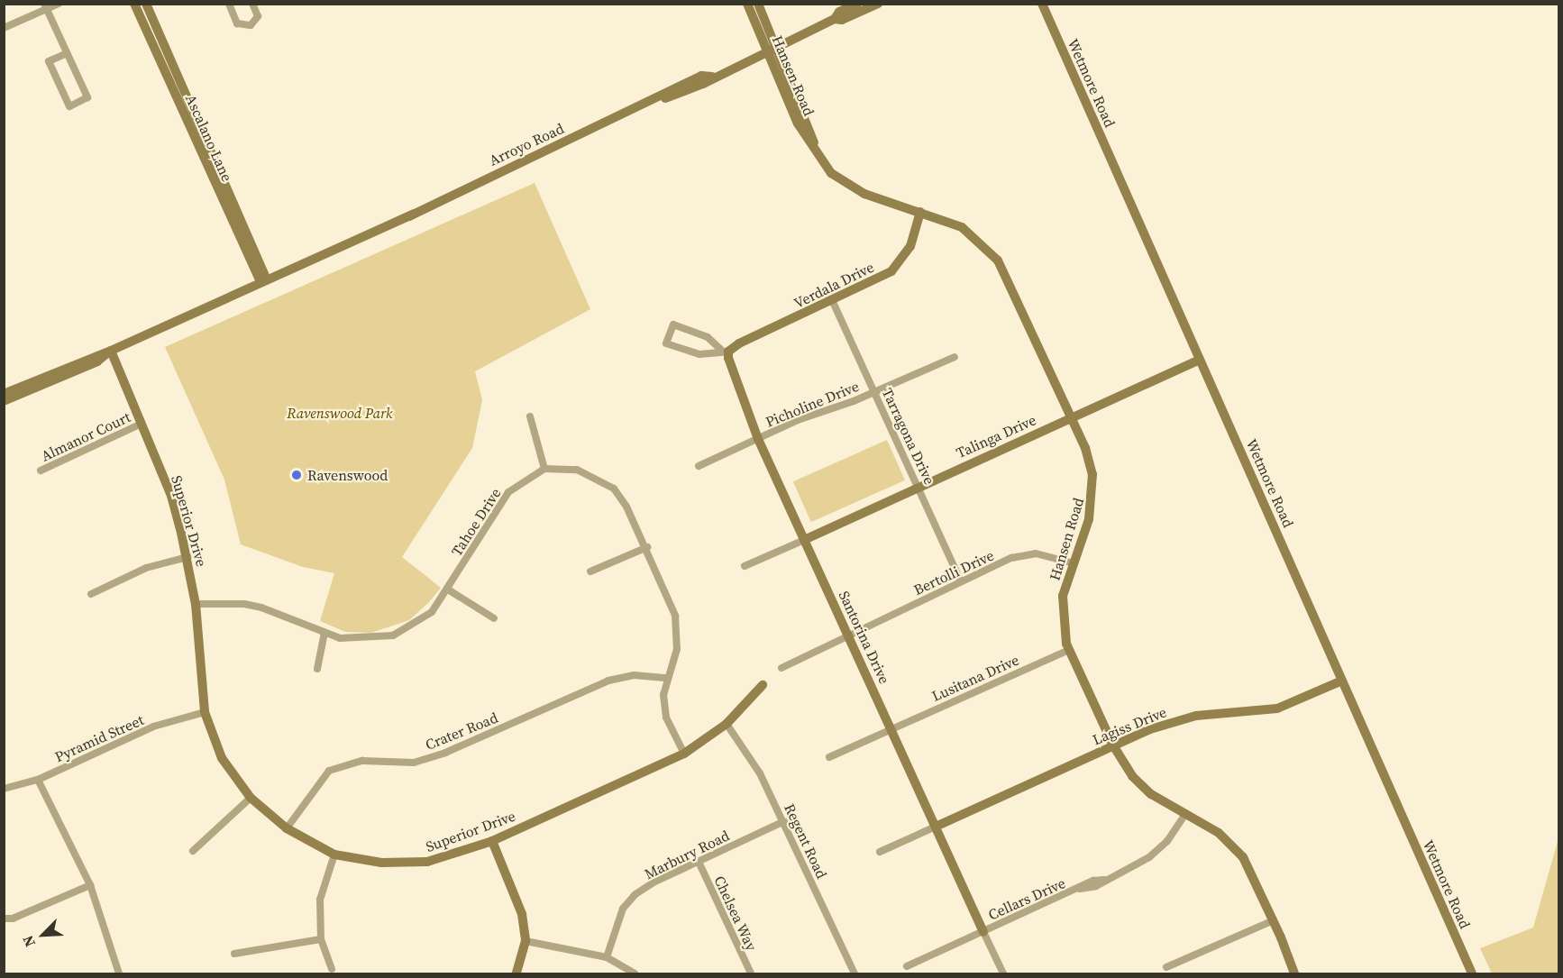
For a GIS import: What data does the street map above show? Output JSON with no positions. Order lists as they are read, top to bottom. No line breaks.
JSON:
{"streets":{"street":["Hansen Road","Wetmore Road","Ascalano Lane","Arroyo Road","Verdala Drive","Picholine Drive","Almanor Court","Tarragona Drive","Talinga Drive","Superior Drive","Tahoe Drive","Bertolli Drive","Santorina Drive","Lusitana Drive","Lagiss Drive","Crater Road","Pyramid Street","Regent Road","Marbury Road","Cellars Drive","Chelsea Way"]},"crossings":[["Hansen Road","Arroyo Road"],["Hansen Road","Verdala Drive"],["Hansen Road","Talinga Drive"],["Hansen Road","Bertolli Drive"],["Hansen Road","Lusitana Drive"],["Hansen Road","Lagiss Drive"],["Hansen Road","Cellars Drive"],["Wetmore Road","Talinga Drive"],["Wetmore Road","Lagiss Drive"],["Ascalano Lane","Arroyo Road"],["Arroyo Road","Superior Drive"],["Verdala Drive","Tarragona Drive"],["Verdala Drive","Santorina Drive"],["Picholine Drive","Tarragona Drive"],["Picholine Drive","Santorina Drive"],["Almanor Court","Superior Drive"],["Tarragona Drive","Talinga Drive"],["Tarragona Drive","Bertolli Drive"],["Talinga Drive","Santorina Drive"],["Superior Drive","Tahoe Drive"],["Superior Drive","Crater Road"],["Superior Drive","Pyramid Street"],["Superior Drive","Regent Road"],["Bertolli Drive","Santorina Drive"],["Santorina Drive","Lusitana Drive"],["Santorina Drive","Lagiss Drive"],["Santorina Drive","Cellars Drive"],["Regent Road","Marbury Road"],["Marbury Road","Chelsea Way"]],"parks":["Ravenswood Park"],"places":["Ravenswood"],"north":"bottom left"}
